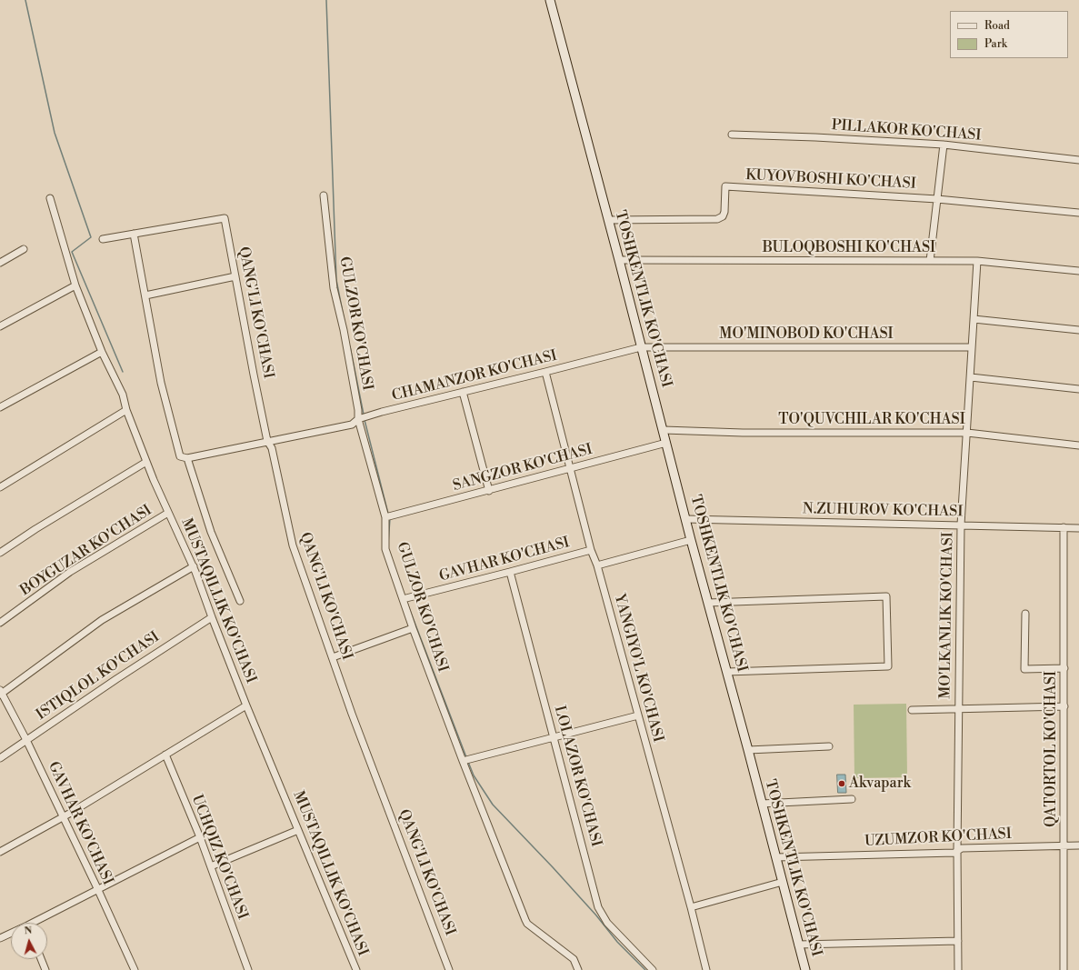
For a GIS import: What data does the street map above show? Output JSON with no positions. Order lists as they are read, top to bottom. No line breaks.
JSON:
{"streets":{"main road":["TOSHKENTLIK KO'CHASI"],"street":["PILLAKOR KO'CHASI","KUYOVBOSHI KO'CHASI","BULOQBOSHI KO'CHASI","QANG'LI KO'CHASI","GULZOR KO'CHASI","MO'MINOBOD KO'CHASI","CHAMANZOR KO'CHASI","TO'QUVCHILAR KO'CHASI","SANGZOR KO'CHASI","N.ZUHUROV KO'CHASI","BOYGUZAR KO'CHASI","GAVHAR KO'CHASI","MUSTAQILLIK KO'CHASI","MO'LKANLIK KO'CHASI","YANGIYO'L KO'CHASI","ISTIQLOL KO'CHASI","QATORTOL KO'CHASI","LOLAZOR KO'CHASI","UZUMZOR KO'CHASI","UCHQIZ KO'CHASI"]},"crossings":[["KUYOVBOSHI KO'CHASI","TOSHKENTLIK KO'CHASI"],["BULOQBOSHI KO'CHASI","TOSHKENTLIK KO'CHASI"],["BULOQBOSHI KO'CHASI","MO'LKANLIK KO'CHASI"],["TOSHKENTLIK KO'CHASI","MO'MINOBOD KO'CHASI"],["TOSHKENTLIK KO'CHASI","CHAMANZOR KO'CHASI"],["TOSHKENTLIK KO'CHASI","TO'QUVCHILAR KO'CHASI"],["TOSHKENTLIK KO'CHASI","SANGZOR KO'CHASI"],["TOSHKENTLIK KO'CHASI","N.ZUHUROV KO'CHASI"],["TOSHKENTLIK KO'CHASI","UZUMZOR KO'CHASI"],["QANG'LI KO'CHASI","CHAMANZOR KO'CHASI"],["QANG'LI KO'CHASI","MUSTAQILLIK KO'CHASI"],["GULZOR KO'CHASI","CHAMANZOR KO'CHASI"],["GULZOR KO'CHASI","SANGZOR KO'CHASI"],["GULZOR KO'CHASI","GAVHAR KO'CHASI"],["MO'MINOBOD KO'CHASI","CHAMANZOR KO'CHASI"],["MO'MINOBOD KO'CHASI","MO'LKANLIK KO'CHASI"],["CHAMANZOR KO'CHASI","MUSTAQILLIK KO'CHASI"],["CHAMANZOR KO'CHASI","YANGIYO'L KO'CHASI"],["TO'QUVCHILAR KO'CHASI","MO'LKANLIK KO'CHASI"],["SANGZOR KO'CHASI","YANGIYO'L KO'CHASI"],["N.ZUHUROV KO'CHASI","MO'LKANLIK KO'CHASI"],["N.ZUHUROV KO'CHASI","QATORTOL KO'CHASI"],["BOYGUZAR KO'CHASI","MUSTAQILLIK KO'CHASI"],["GAVHAR KO'CHASI","YANGIYO'L KO'CHASI"],["GAVHAR KO'CHASI","ISTIQLOL KO'CHASI"],["GAVHAR KO'CHASI","LOLAZOR KO'CHASI"],["MUSTAQILLIK KO'CHASI","ISTIQLOL KO'CHASI"],["MO'LKANLIK KO'CHASI","UZUMZOR KO'CHASI"],["QATORTOL KO'CHASI","UZUMZOR KO'CHASI"]],"places":["Akvapark"],"legend":["Road","Park"],"north":"top"}
